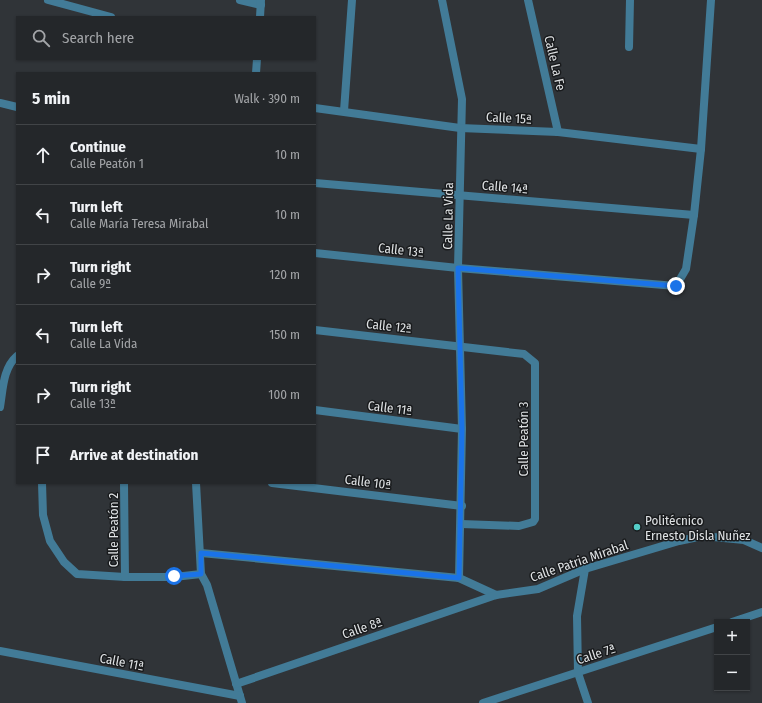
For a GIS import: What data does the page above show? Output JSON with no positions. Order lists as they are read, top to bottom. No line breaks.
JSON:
{"streets":{"street":["Calle La Fe","Calle 15ª","Calle 14ª","Calle La Vida","Calle 13ª","Calle 12ª","Calle 11ª","Calle Peatón 3","Calle 10ª","Calle Peatón 2","Calle Patria Mirabal","Calle 8ª","Calle 7ª"]},"crossings":[["Calle La Fe","Calle 15ª"],["Calle 15ª","Calle La Vida"],["Calle 14ª","Calle La Vida"],["Calle 14ª","Calle 13ª"],["Calle La Vida","Calle 13ª"],["Calle La Vida","Calle 12ª"],["Calle La Vida","Calle 11ª"],["Calle La Vida","Calle Peatón 3"],["Calle La Vida","Calle 10ª"],["Calle 12ª","Calle Peatón 3"],["Calle Patria Mirabal","Calle 8ª"]],"places":["Politécnico Ernesto Disla Nuñez"],"page":{"search":"Search here","heading":["5 min","Walk · 390 m"],"list":[["Continue","Calle Peatón 1","10 m"],["Turn left","Calle María Teresa Mirabal","10 m"],["Turn right","Calle 9ª","120 m"],["Turn left","Calle La Vida","150 m"],["Turn right","Calle 13ª","100 m"],"Arrive at destination"],"map_buttons":["+","−"]}}
